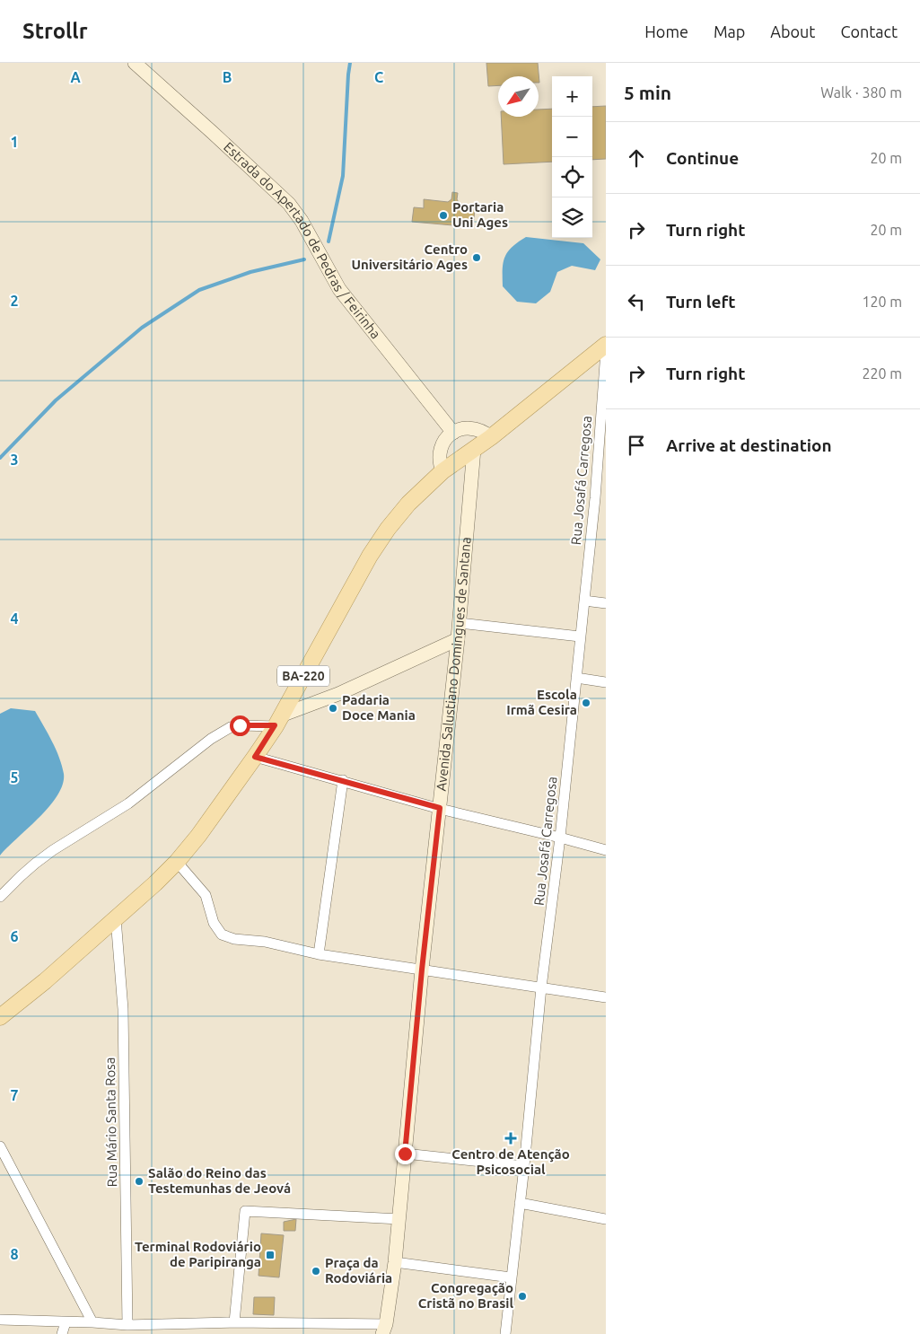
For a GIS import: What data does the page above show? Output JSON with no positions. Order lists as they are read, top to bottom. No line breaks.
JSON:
{"streets":{"main road":["BA-220"],"street":["Estrada do Apertado de Pedras / Feirinha","Rua Josafá Carregosa","Avenida Salustiano Domingues de Santana","Rua Mário Santa Rosa"]},"crossings":[["Avenida Salustiano Domingues de Santana","BA-220"],["BA-220","Rua Mário Santa Rosa"]],"places":{"other":["Portaria Uni Ages","Centro Universitário Ages","Escola Irmã Cesira","Padaria Doce Mania","Salão do Reino das Testemunhas de Jeová","Praça da Rodoviária","Congregação Cristã no Brasil"],"health":["Centro de Atenção Psicosocial"],"transit":["Terminal Rodoviário de Paripiranga"]},"north":"bottom left","page":{"header":"Strollr","nav":["Home","Map","About","Contact"],"heading":["5 min","Walk · 380 m"],"map_buttons":["+","−"],"list":[["Continue","20 m"],["Turn right","20 m"],["Turn left","120 m"],["Turn right","220 m"],"Arrive at destination"]},"grid":{"columns":["A","B","C"],"rows":["1","2","3","4","5","6","7","8"]}}
